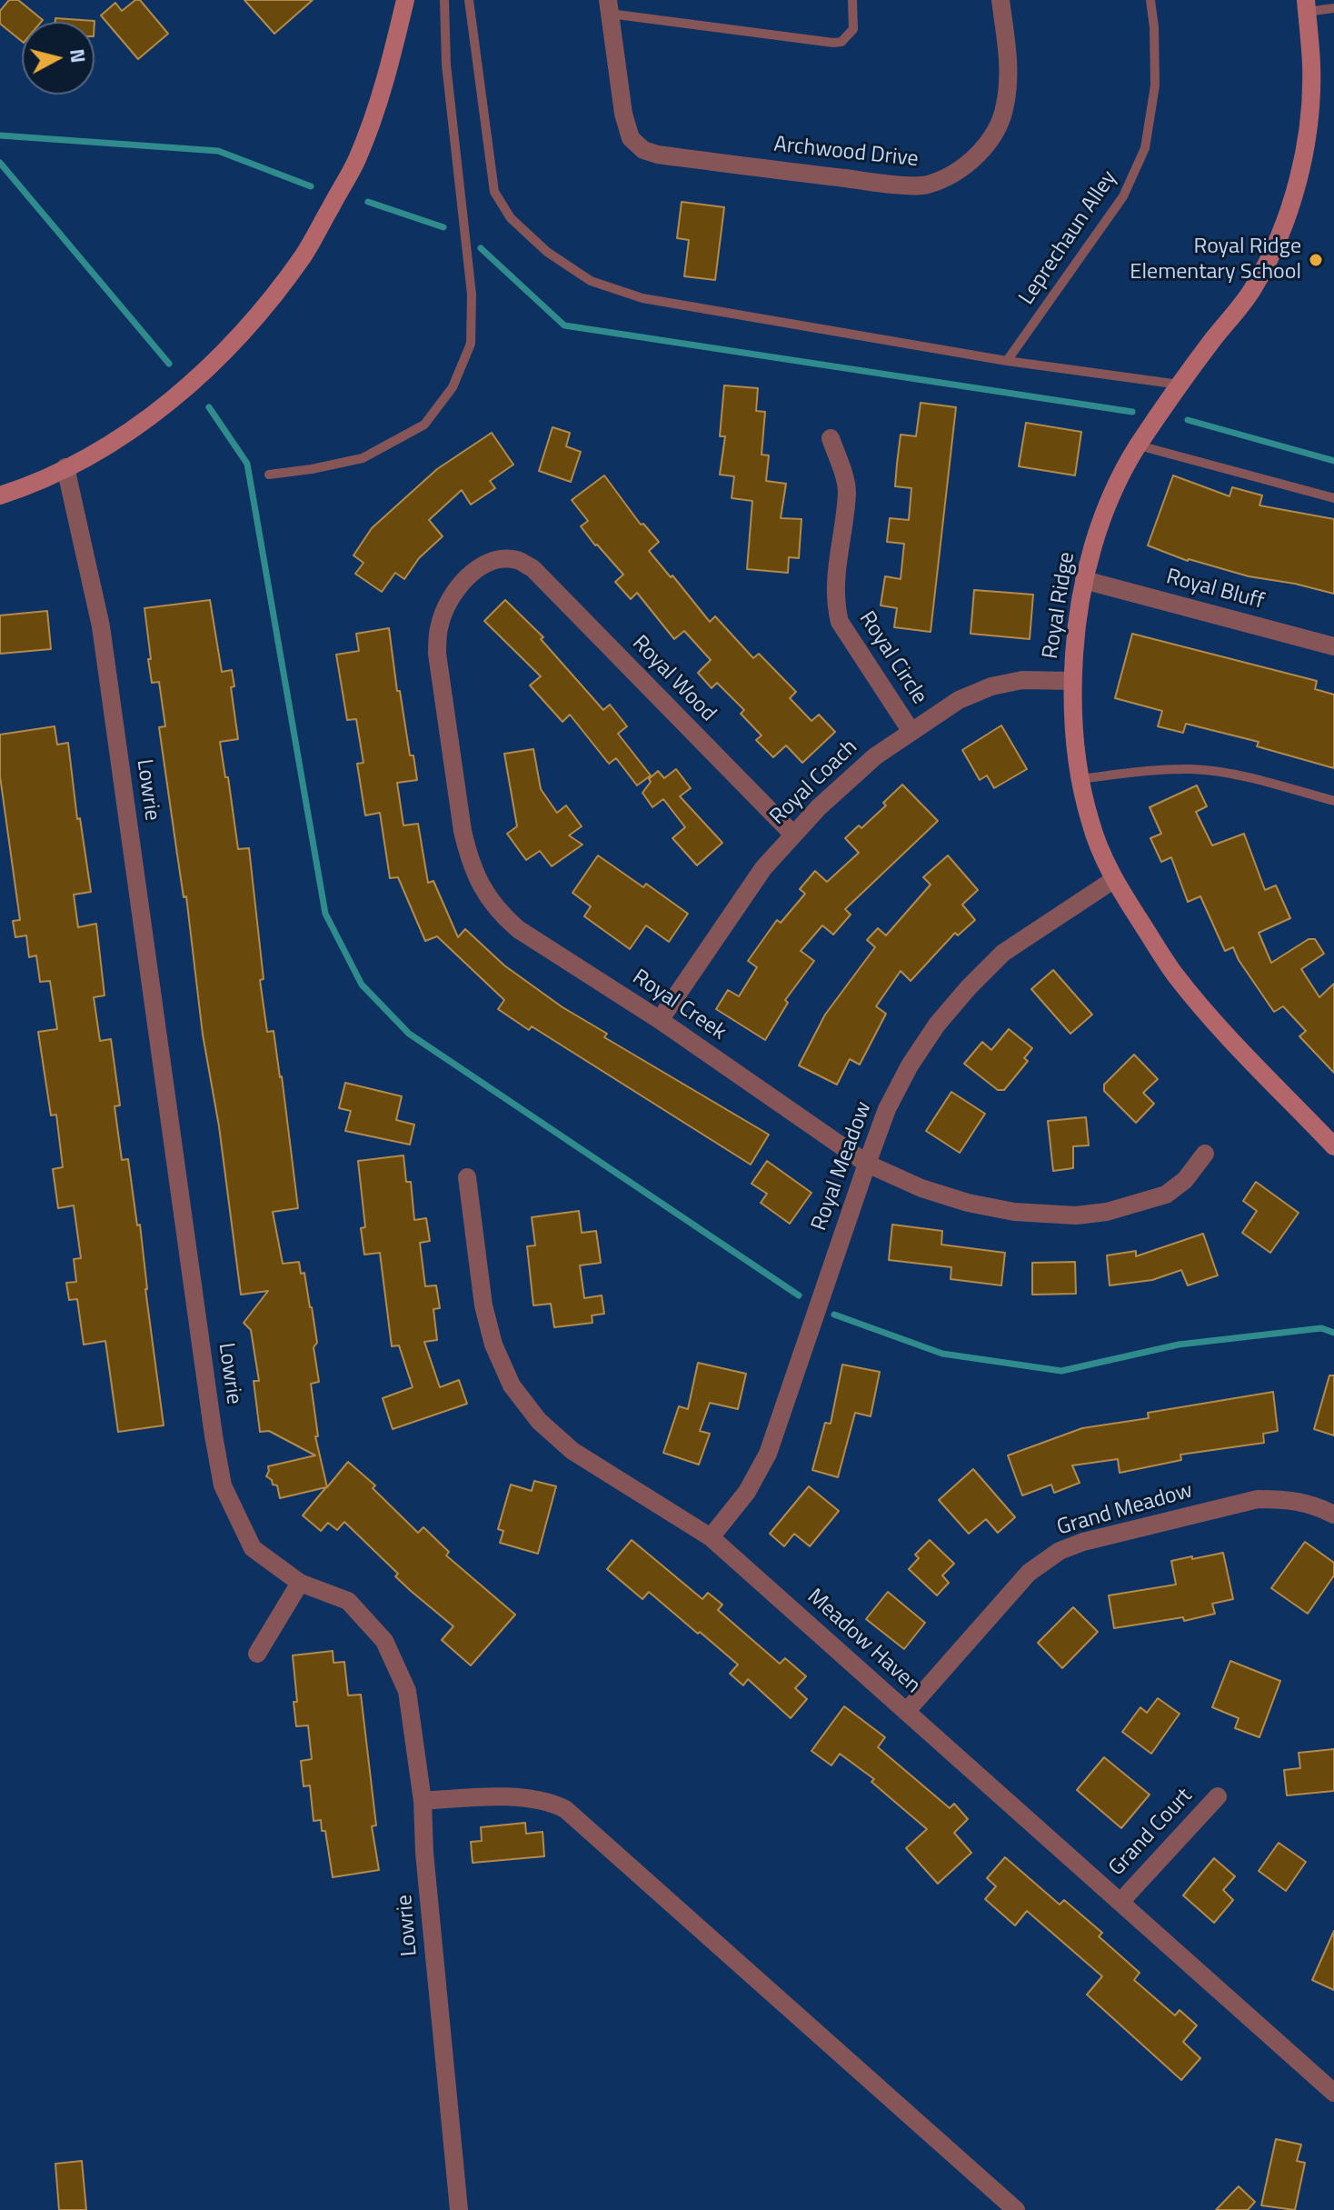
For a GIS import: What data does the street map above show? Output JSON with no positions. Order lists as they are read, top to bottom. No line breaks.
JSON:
{"streets":{"street":["Archwood Drive","Royal Bluff","Royal Ridge","Royal Circle","Royal Wood","Royal Coach","Lowrie","Royal Creek","Royal Meadow","Grand Meadow","Meadow Haven","Grand Court"],"lane":["Leprechaun Alley"]},"crossings":[["Royal Bluff","Royal Ridge"],["Royal Ridge","Royal Coach"],["Royal Ridge","Royal Meadow"],["Royal Circle","Royal Coach"],["Royal Wood","Royal Coach"],["Royal Wood","Royal Creek"],["Royal Coach","Royal Creek"],["Royal Creek","Royal Meadow"],["Royal Meadow","Meadow Haven"],["Grand Meadow","Meadow Haven"],["Meadow Haven","Grand Court"]],"places":["Royal Ridge Elementary School"],"north":"right"}
